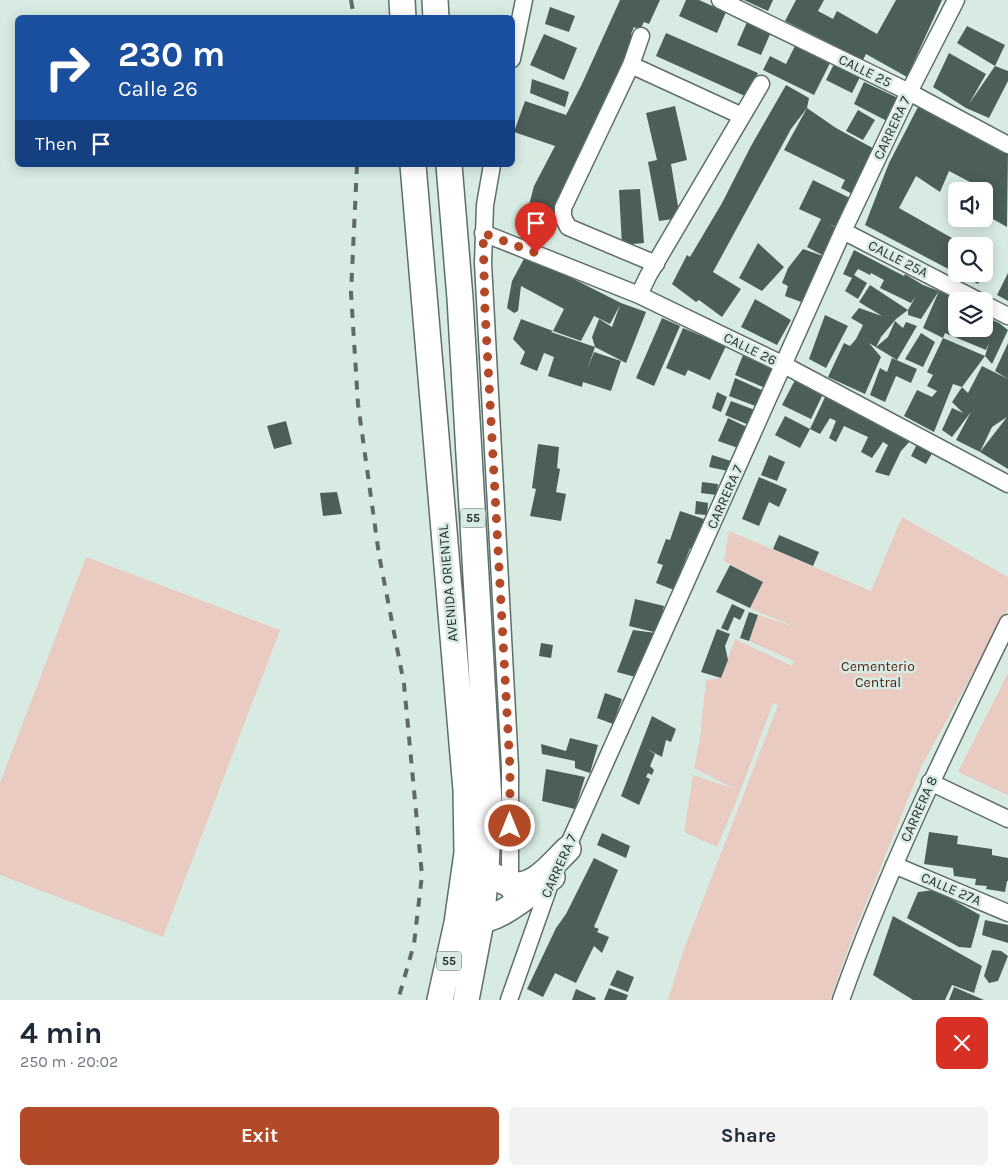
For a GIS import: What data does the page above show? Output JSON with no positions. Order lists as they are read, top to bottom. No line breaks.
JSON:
{"streets":{"main road":["55","AVENIDA ORIENTAL"],"street":["CALLE 25","CARRERA 7","CALLE 25A","CALLE 26","CARRERA 8","CALLE 27A"]},"crossings":[["CALLE 25","CARRERA 7"],["CARRERA 7","CALLE 25A"],["CARRERA 7","CALLE 26"],["CARRERA 8","CALLE 27A"]],"parks":["Cementerio Central"],"page":{"turn":["230 m","Calle 26"],"then":"Then","heading":["4 min","250 m · 20:02"],"buttons":["Exit","Share"]}}
